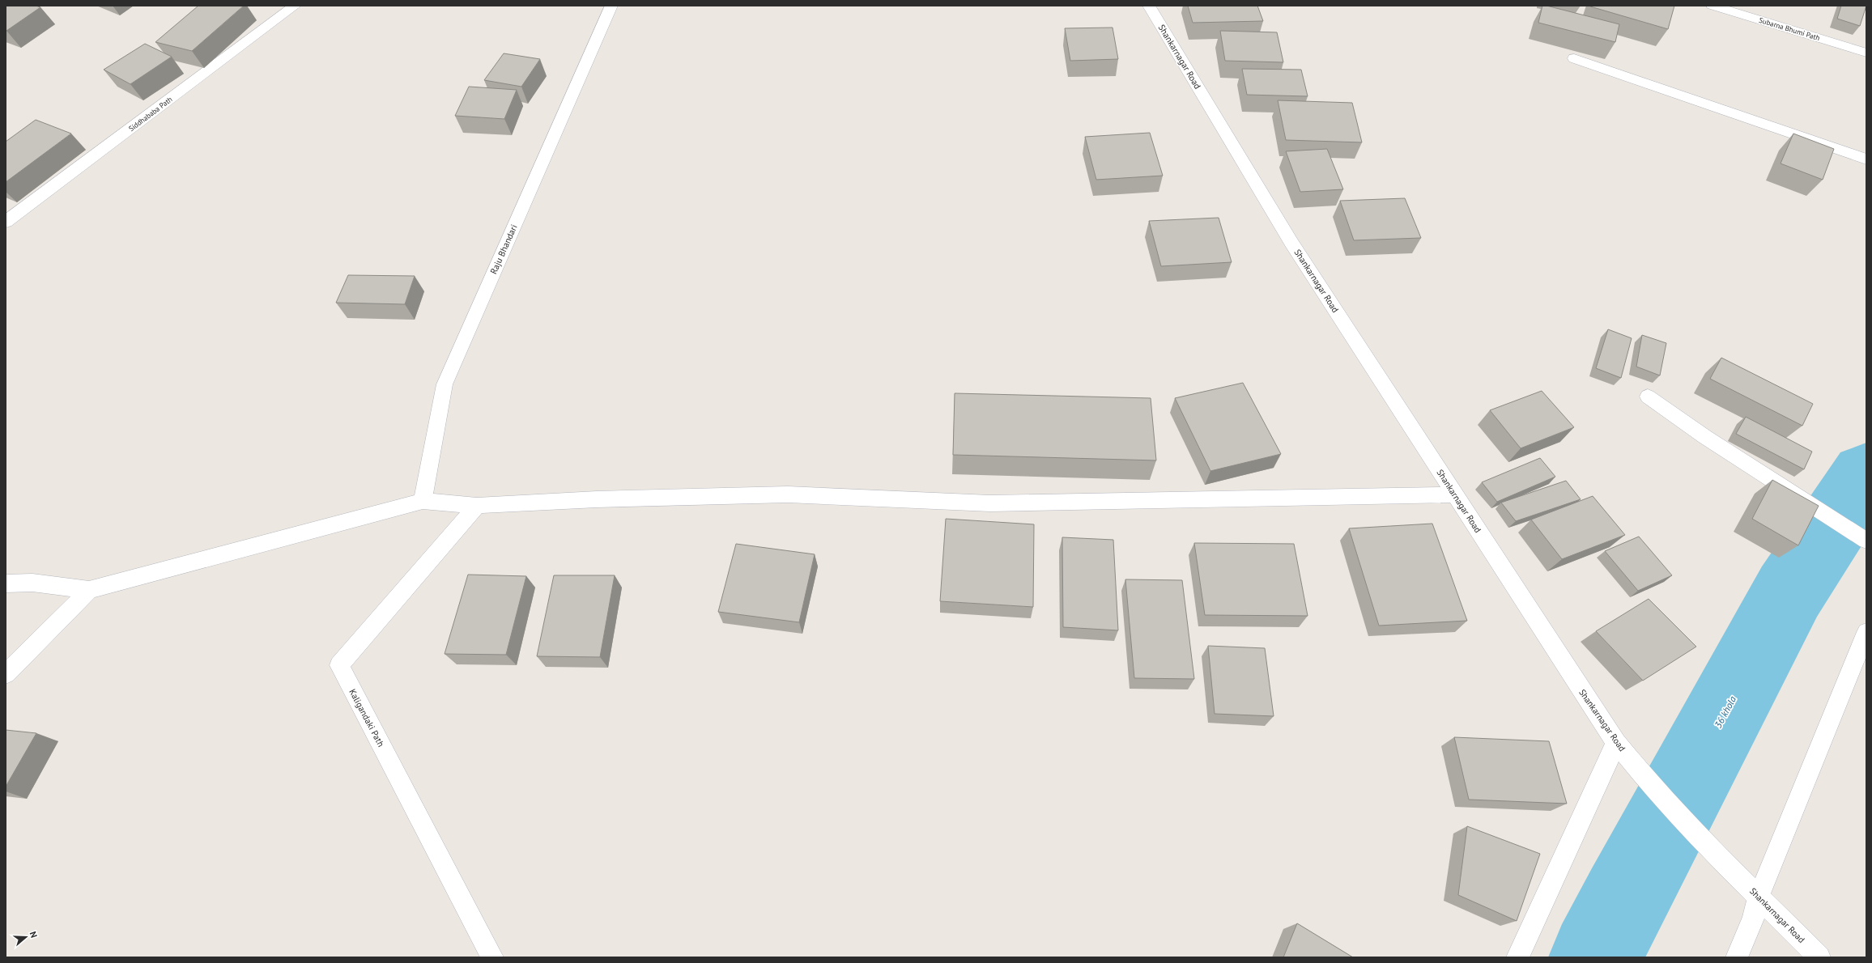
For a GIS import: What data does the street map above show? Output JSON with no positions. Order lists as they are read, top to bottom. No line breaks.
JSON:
{"streets":{"street":["Subarna Bhumi Path","Shankarnagar Road","Siddhababa Path","Raju Bhandari","Kaligandaki Path"]},"water":["36 khola"],"north":"right"}
